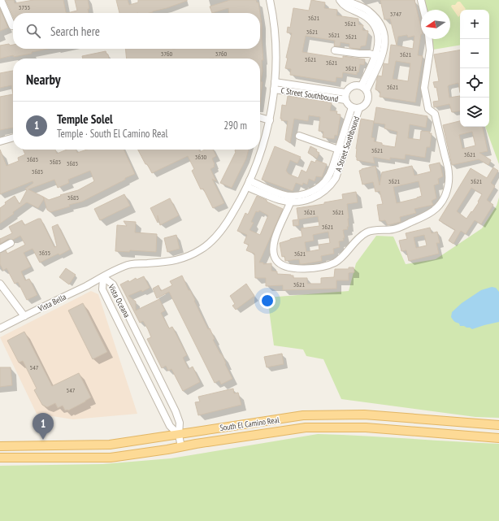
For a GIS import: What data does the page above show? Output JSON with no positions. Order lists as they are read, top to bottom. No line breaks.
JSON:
{"streets":{"main road":["South El Camino Real"],"street":["C Street Southbound","A Street Southbound","Vista Oceana","Vista Bella"]},"crossings":[["C Street Southbound","A Street Southbound"],["C Street Southbound","Vista Bella"],["A Street Southbound","Vista Bella"],["Vista Oceana","Vista Bella"],["Vista Oceana","South El Camino Real"]],"house_numbers":["3755","3747","3621","3621","3621","3621","3621","3760","3760","3621","3621","3621","3621","3621","3621","3621","3630","3685","3685","3685","3685","3621","3621","3685","3621","3621","3621","3655","3621","3621","547","547"],"north":"left","page":{"map_buttons":["+","−"],"search":"Search here","heading":"Nearby","list":[{"mark":"1","name":"Temple Solel","note":"Temple · South El Camino Real","value":"290 m"}],"pins":"1"}}
